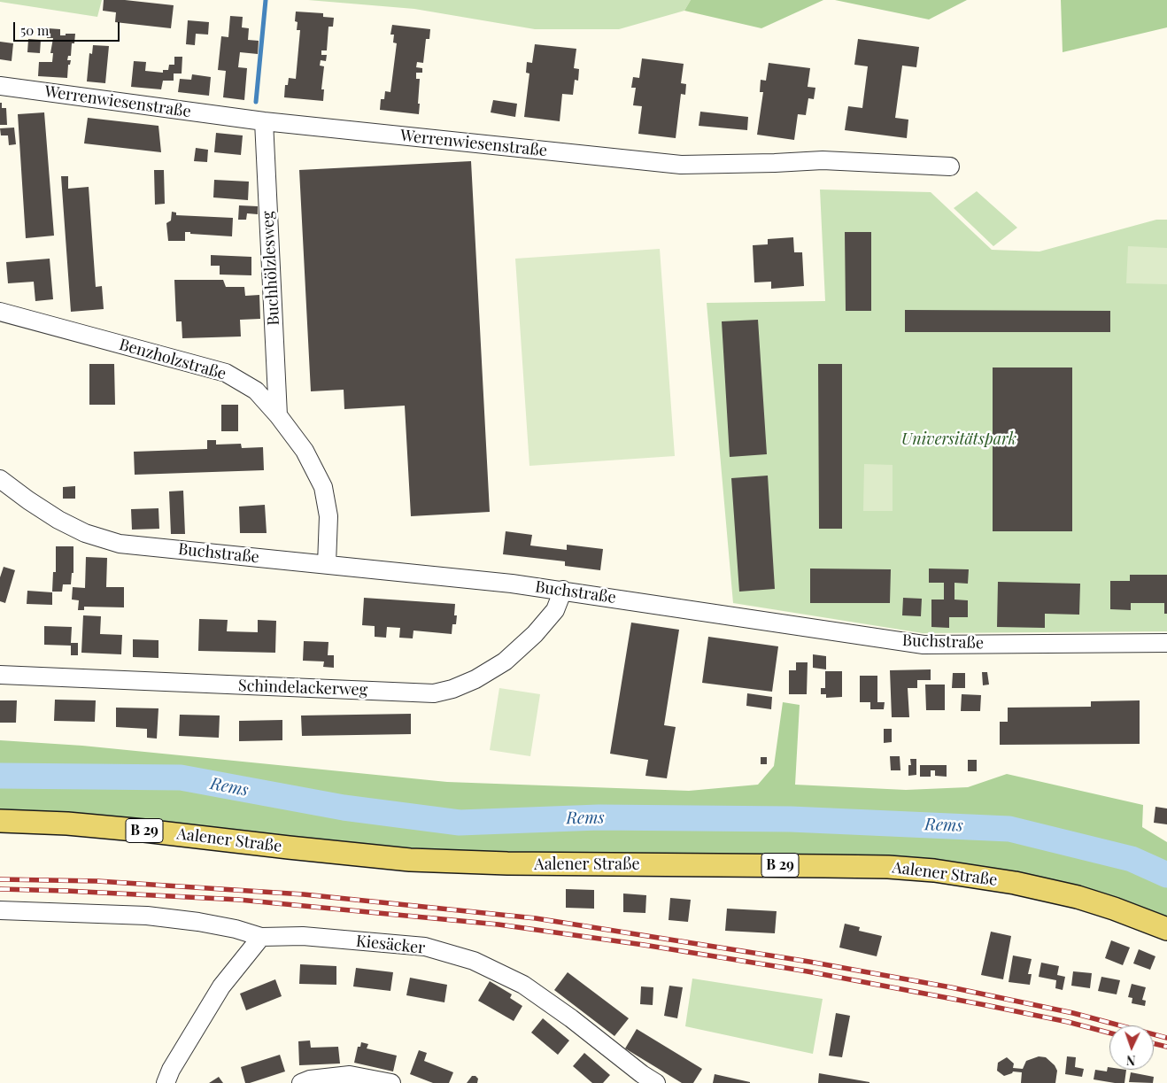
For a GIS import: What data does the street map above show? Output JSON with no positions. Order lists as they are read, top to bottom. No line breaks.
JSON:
{"streets":{"main road":["B 29","Aalener Straße"],"street":["Werrenwiesenstraße","Buchhölzlesweg","Benzholzstraße","Buchstraße","Schindelackerweg","Kiesäcker"]},"crossings":[["Werrenwiesenstraße","Buchhölzlesweg"],["Buchhölzlesweg","Benzholzstraße"],["Benzholzstraße","Buchstraße"],["Buchstraße","Schindelackerweg"]],"water":["Rems"],"parks":["Universitätspark"],"scale_bar":"50 m","north":"bottom"}
